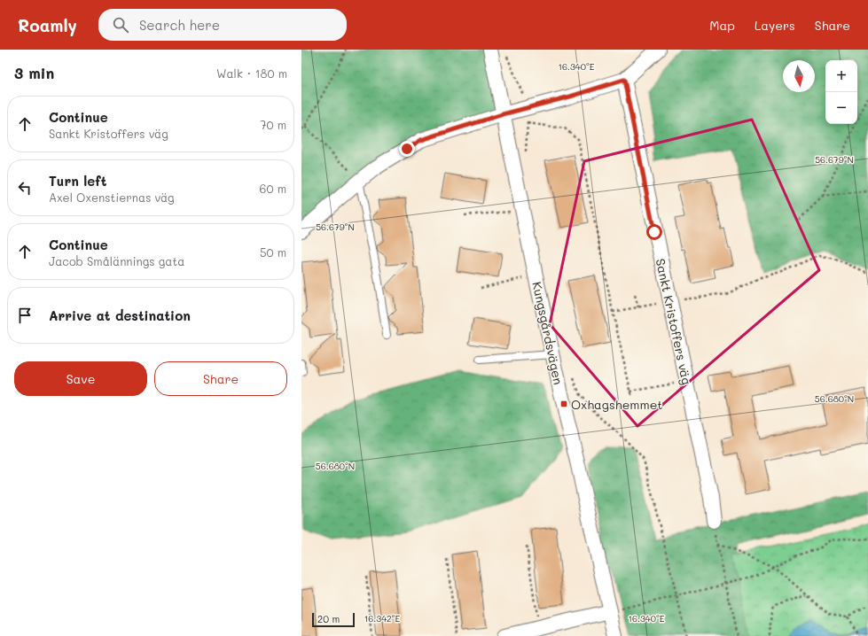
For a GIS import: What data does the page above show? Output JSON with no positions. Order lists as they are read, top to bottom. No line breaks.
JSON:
{"streets":{"street":["Sankt Kristoffers väg","Kungsgårdsvägen"]},"places":{"transit":["Oxhagshemmet"]},"scale_bar":"20 m","north":"bottom","page":{"header":"Roamly","search":"Search here","nav":["Map","Layers","Share"],"heading":["3 min","Walk · 180 m"],"map_buttons":["+","−"],"list":[["Continue","Sankt Kristoffers väg","70 m"],["Turn left","Axel Oxenstiernas väg","60 m"],["Continue","Jacob Smålännings gata","50 m"],"Arrive at destination"],"buttons":["Save","Share"],"scale":"20 m"},"coordinates":["16.340°E","56.679°N","56.680°N","16.342°E"]}
